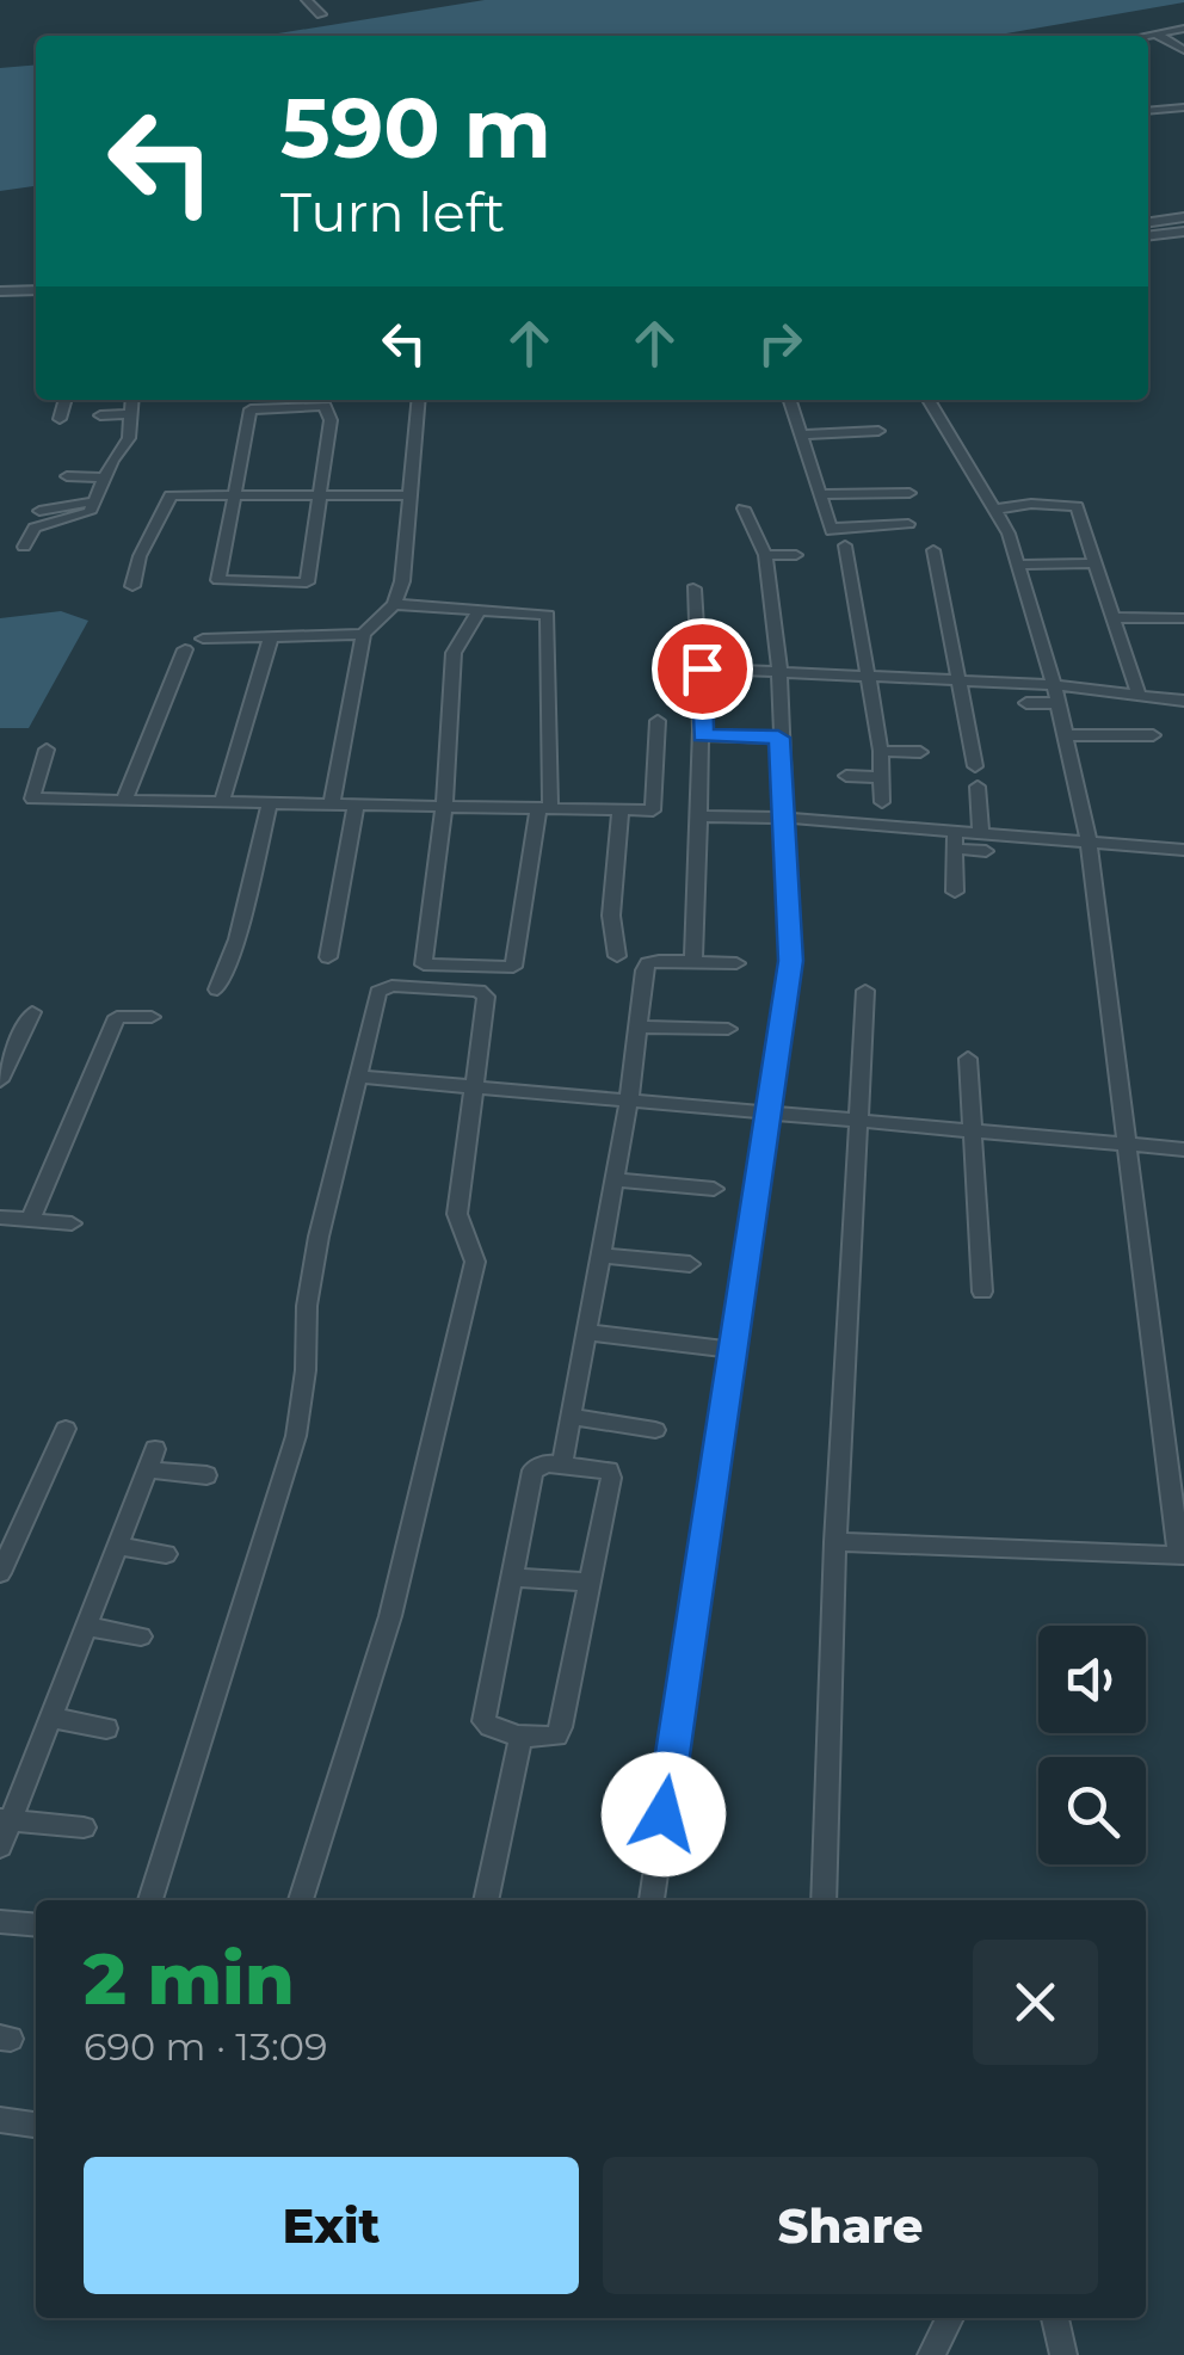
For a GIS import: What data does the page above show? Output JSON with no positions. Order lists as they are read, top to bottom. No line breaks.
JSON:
{"page":{"turn":["590 m","Turn left"],"heading":["2 min","690 m · 13:09"],"buttons":["Exit","Share"]}}
